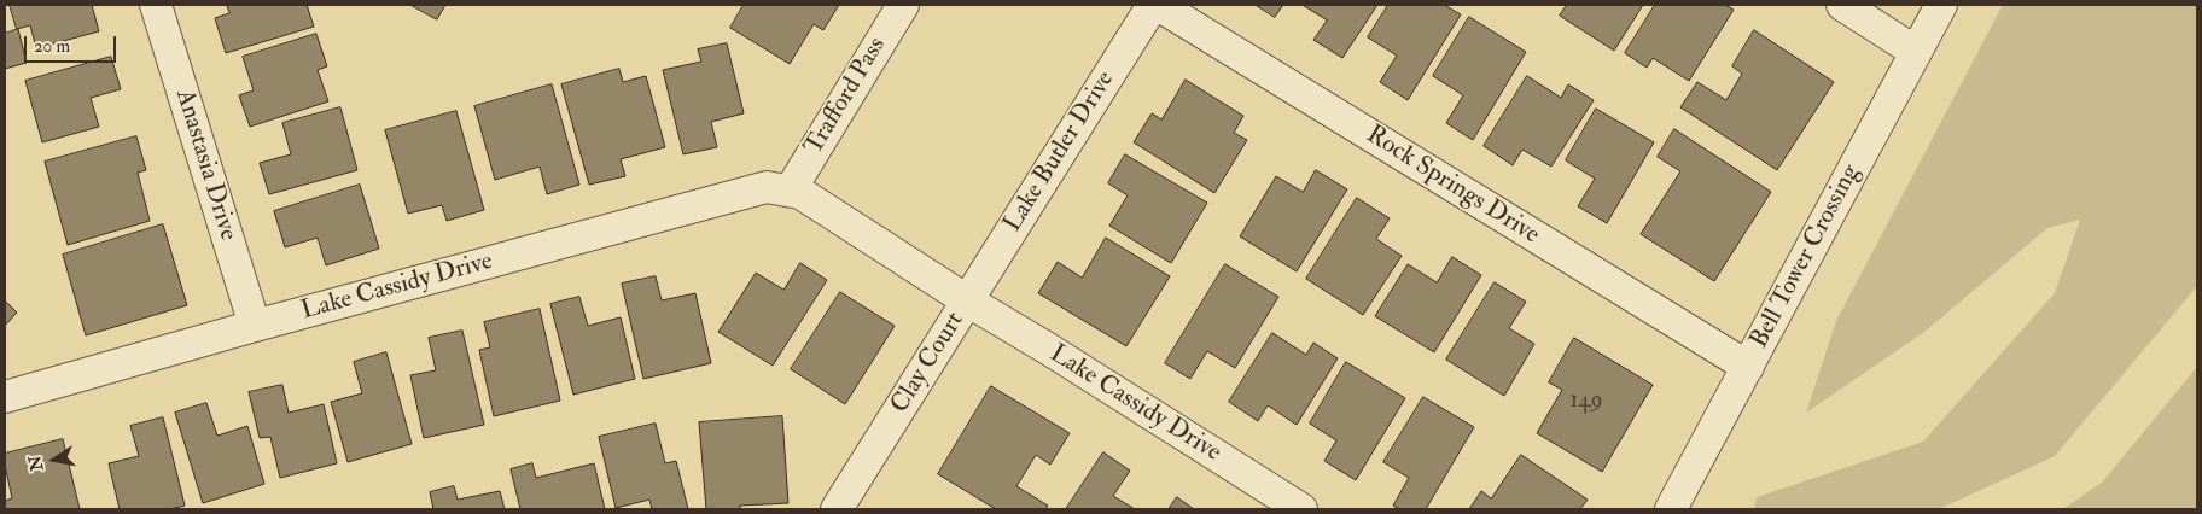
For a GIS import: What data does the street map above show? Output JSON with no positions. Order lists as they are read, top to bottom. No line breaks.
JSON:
{"streets":{"street":["Trafford Pass","Lake Butler Drive","Anastasia Drive","Rock Springs Drive","Bell Tower Crossing","Lake Cassidy Drive","Clay Court"]},"crossings":[["Trafford Pass","Lake Cassidy Drive"],["Trafford Pass","Clay Court"],["Lake Butler Drive","Rock Springs Drive"],["Lake Butler Drive","Lake Cassidy Drive"],["Lake Butler Drive","Clay Court"],["Anastasia Drive","Lake Cassidy Drive"],["Rock Springs Drive","Bell Tower Crossing"],["Lake Cassidy Drive","Clay Court"]],"house_numbers":["149"],"scale_bar":"20 m","north":"left"}
